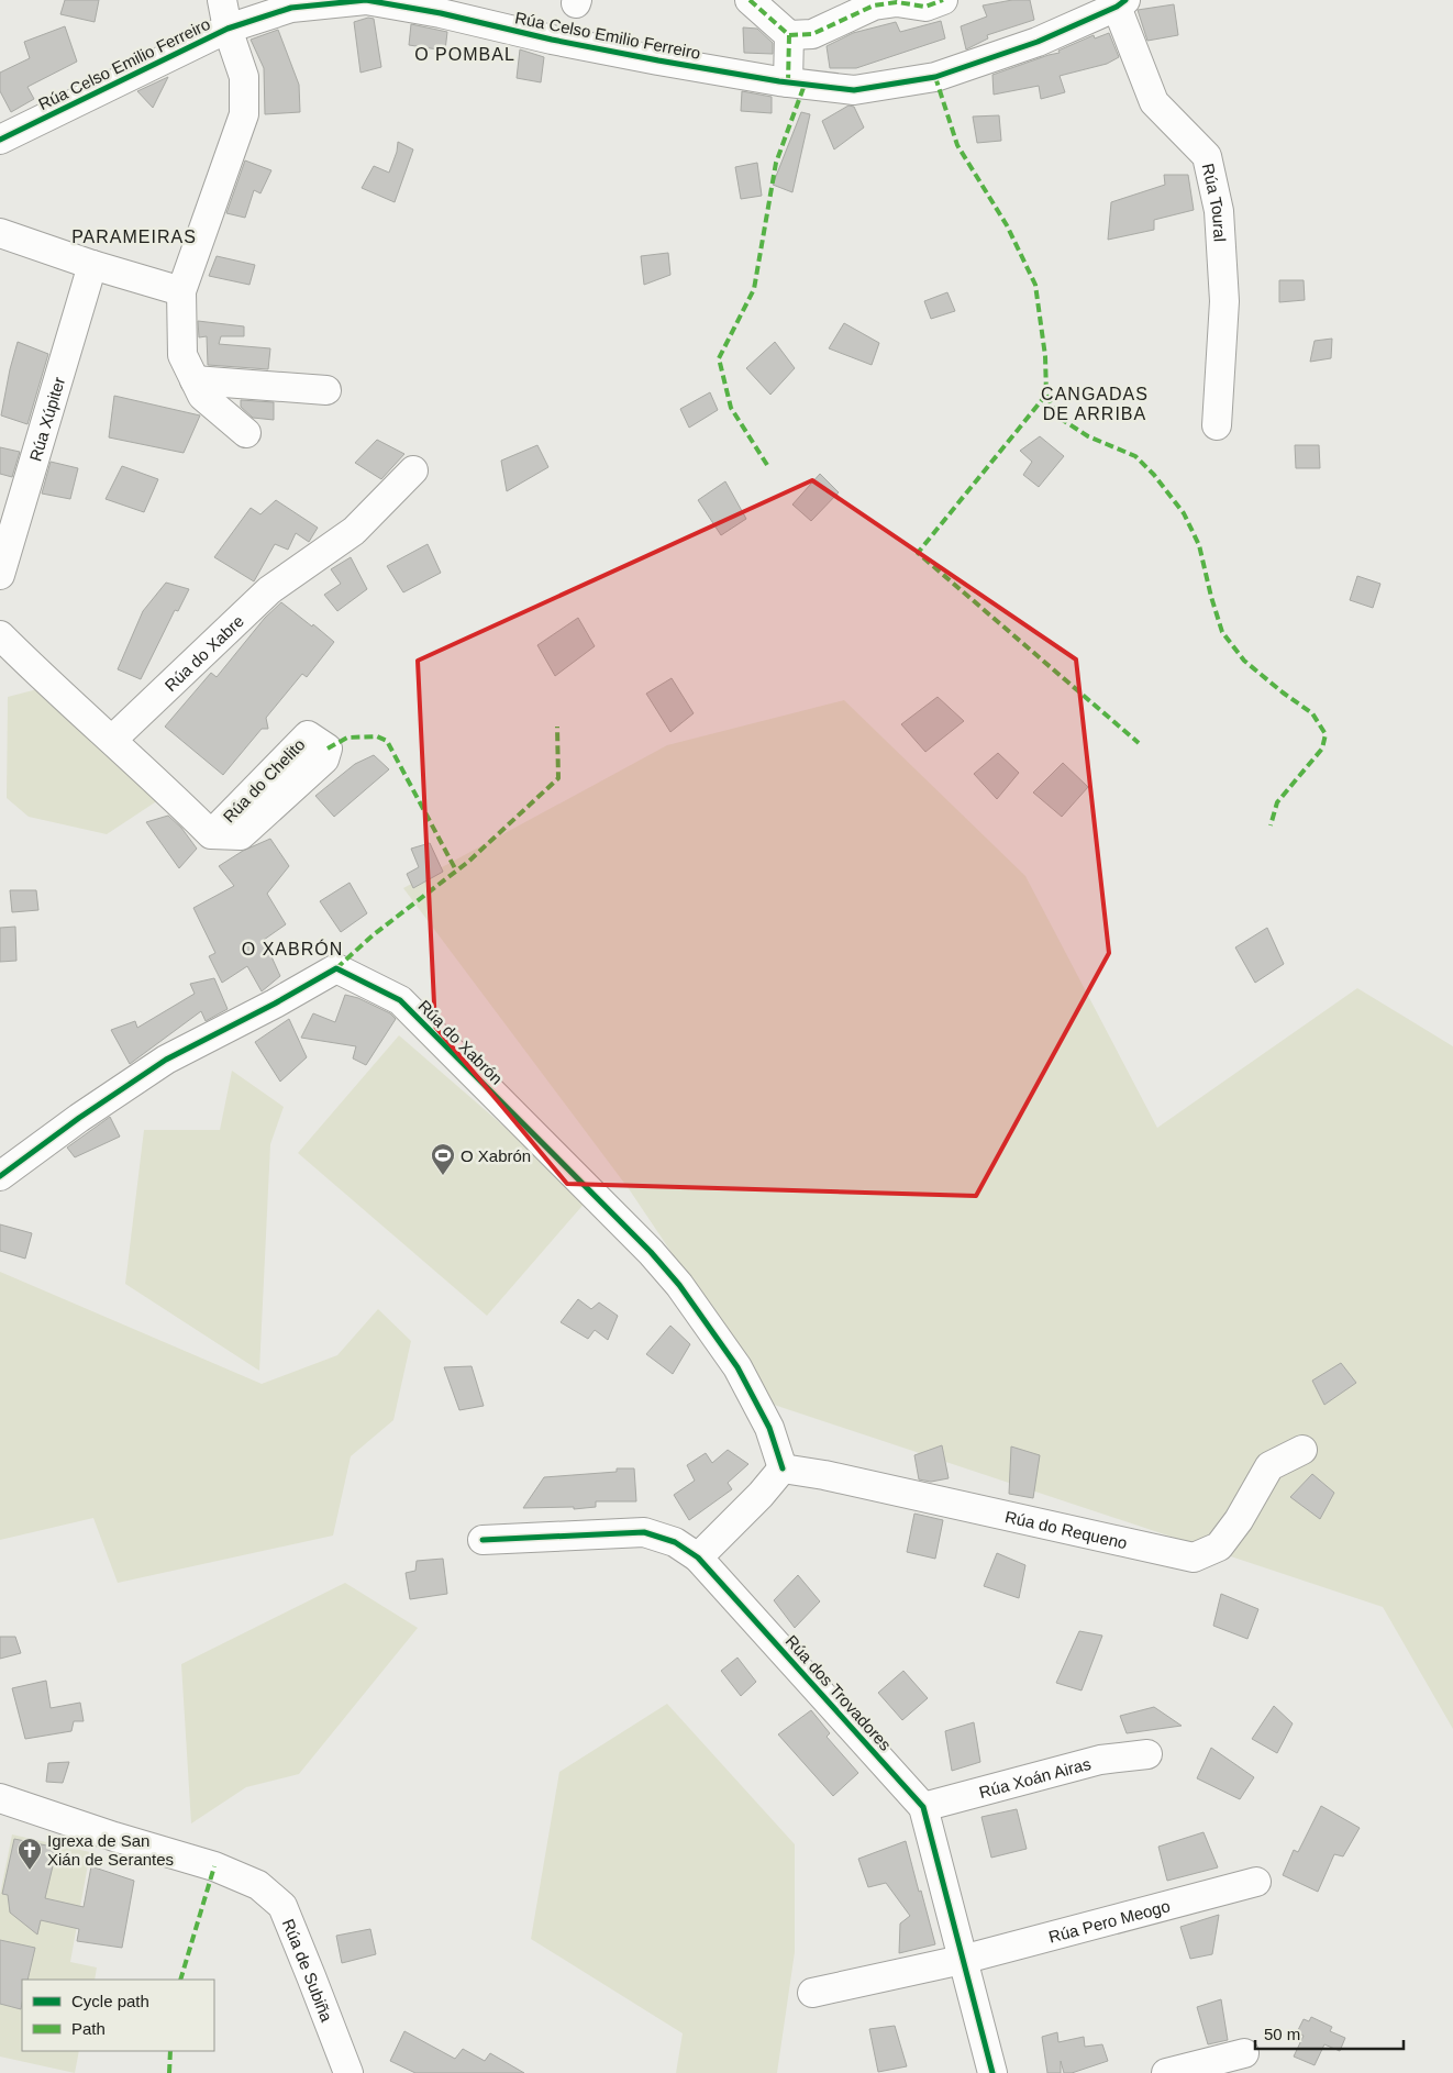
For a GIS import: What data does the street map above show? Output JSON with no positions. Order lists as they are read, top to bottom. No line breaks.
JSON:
{"streets":{"street":["Rúa Celso Emilio Ferreiro","Rúa Toural","Rúa Xúpiter","Rúa do Xabre","Rúa do Chelito","Rúa do Xabrón","Rúa do Requeno","Rúa dos Trovadores","Rúa Xoán Airas","Rúa Pero Meogo","Rúa de Subiña"]},"crossings":[["Rúa Celso Emilio Ferreiro","Rúa Toural"],["Rúa do Xabre","Rúa do Chelito"],["Rúa do Xabrón","Rúa do Requeno"],["Rúa dos Trovadores","Rúa Xoán Airas"],["Rúa dos Trovadores","Rúa Pero Meogo"]],"districts":["O POMBAL","PARAMEIRAS","CANGADAS DE ARRIBA","O XABRÓN"],"places":{"sports":["O Xabrón"],"church":["Igrexa de San Xián de Serantes"]},"legend":["Cycle path","Path"],"scale_bar":"50 m"}
